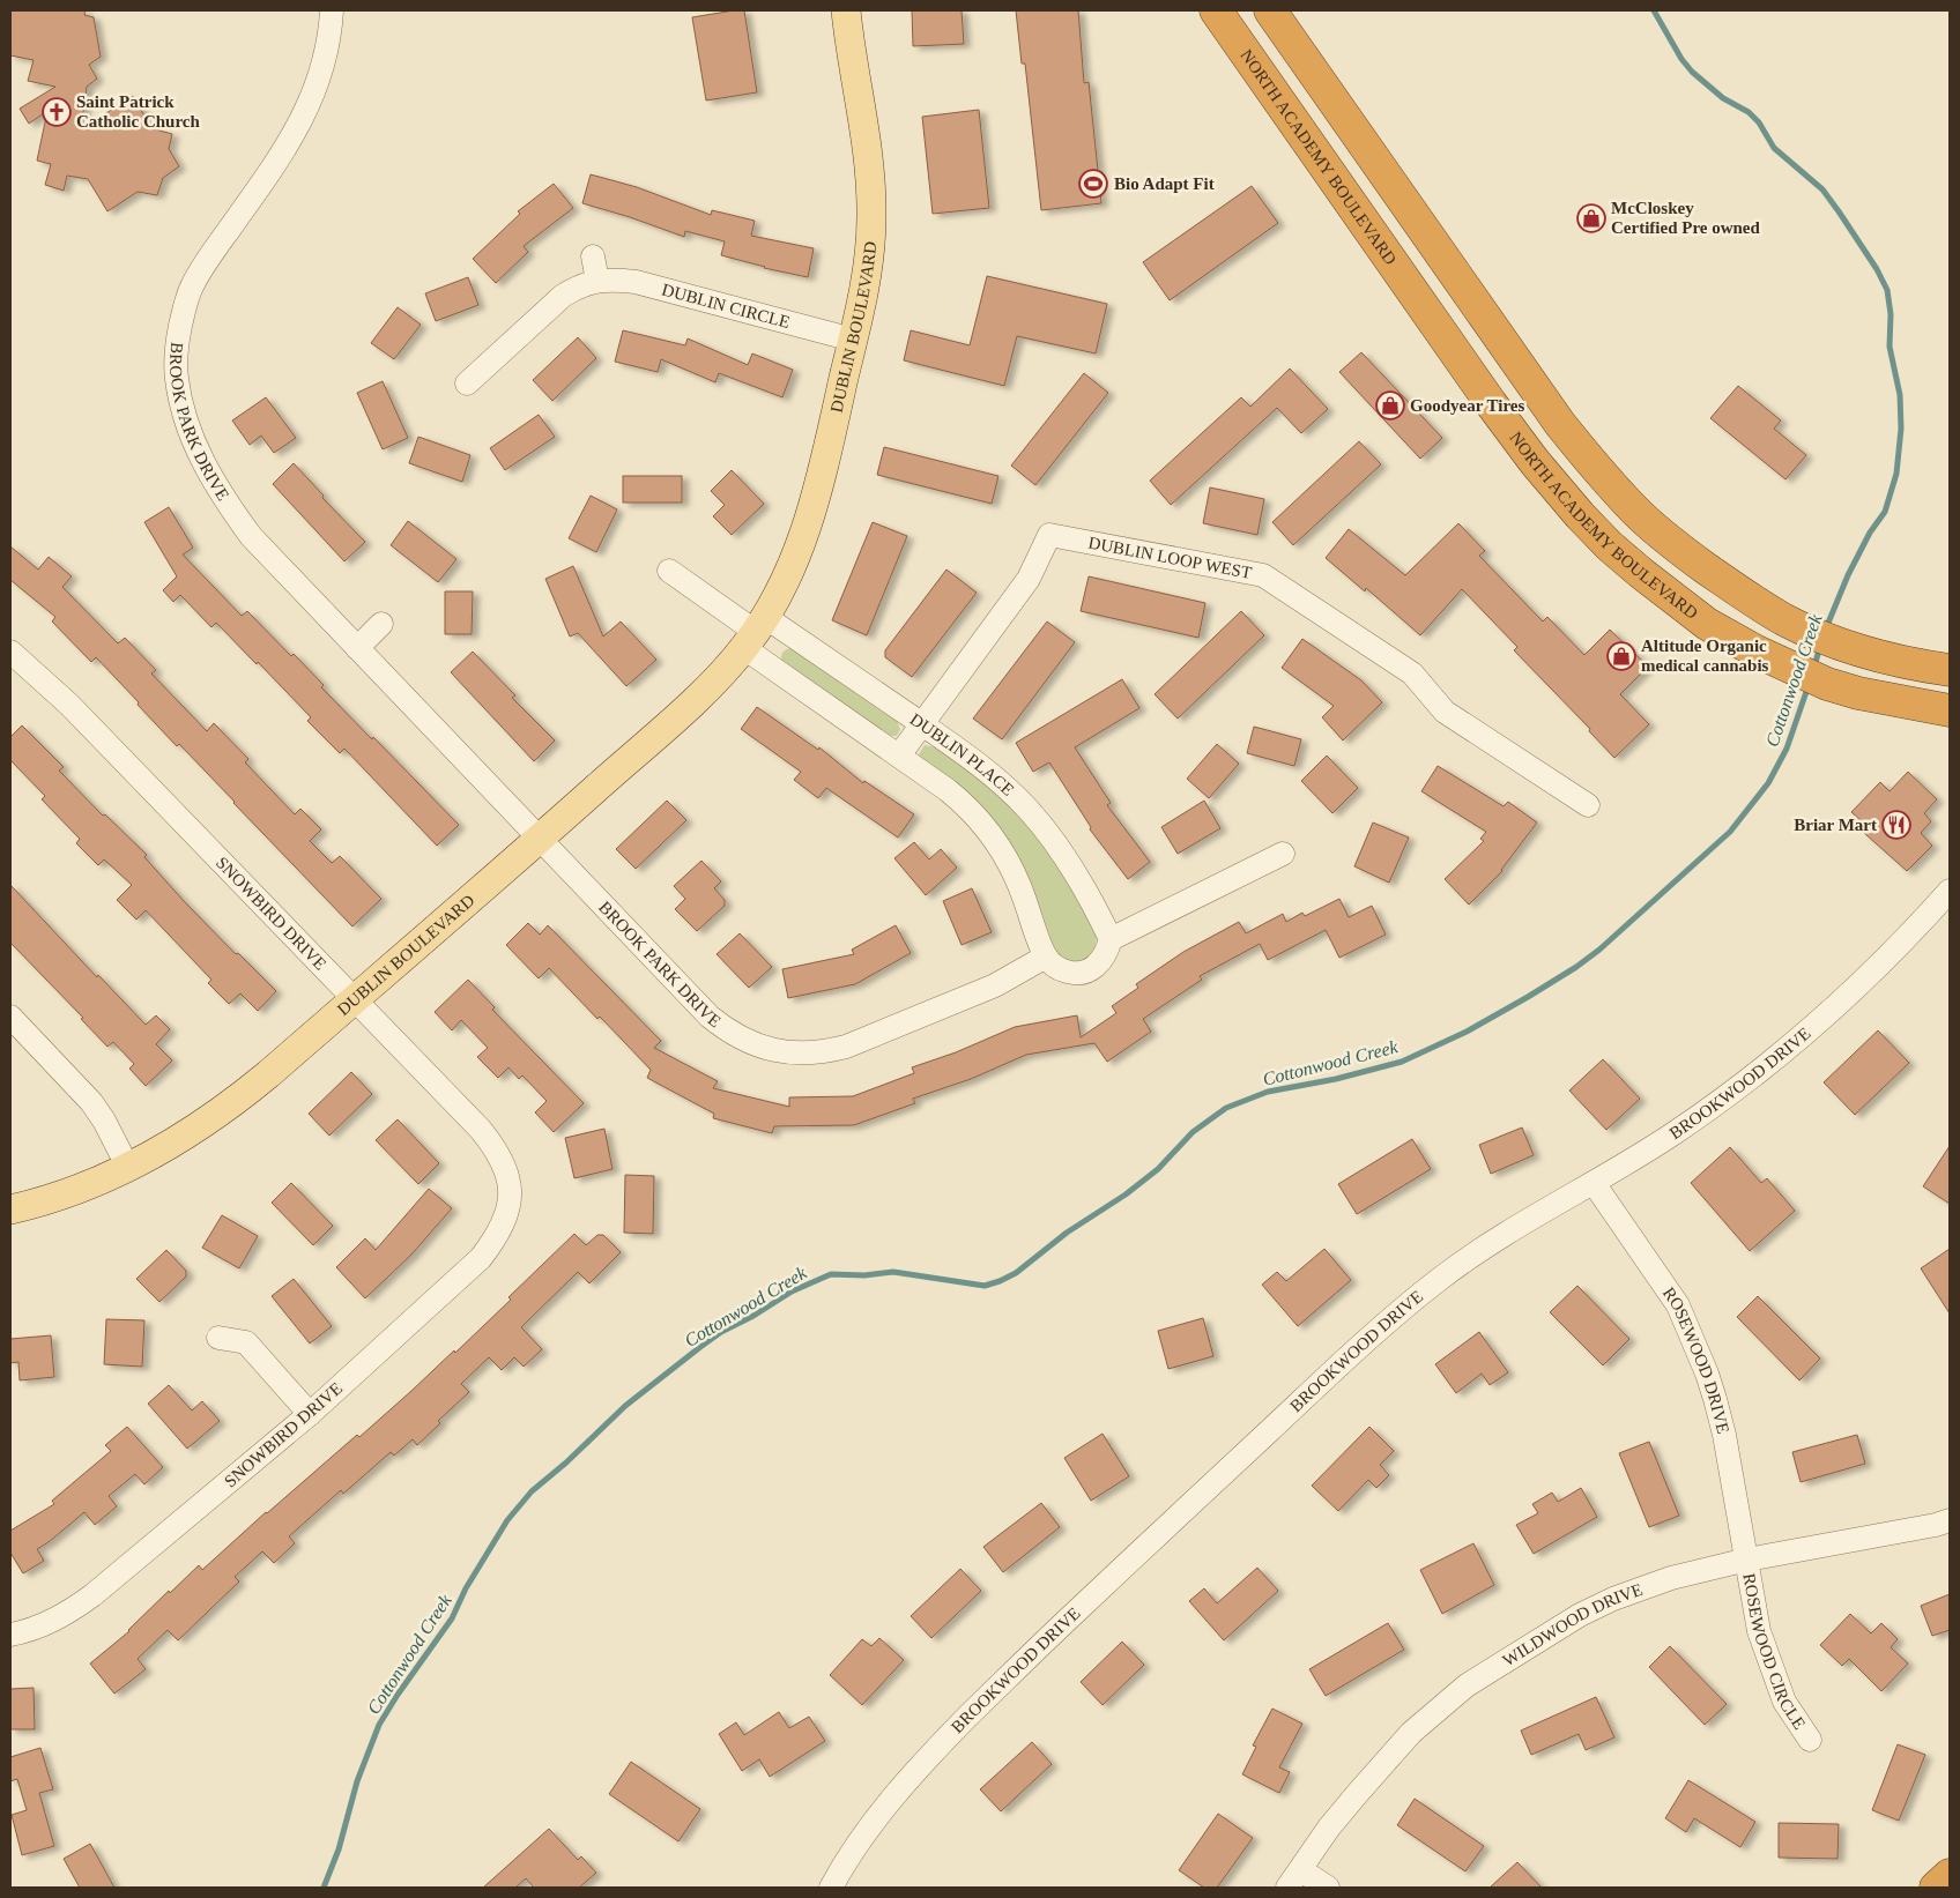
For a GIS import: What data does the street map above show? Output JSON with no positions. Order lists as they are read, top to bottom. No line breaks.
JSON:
{"streets":{"highway":["NORTH ACADEMY BOULEVARD"],"main road":["DUBLIN BOULEVARD"],"street":["DUBLIN CIRCLE","BROOK PARK DRIVE","DUBLIN LOOP WEST","DUBLIN PLACE","SNOWBIRD DRIVE","BROOKWOOD DRIVE","ROSEWOOD DRIVE","WILDWOOD DRIVE","ROSEWOOD CIRCLE"]},"crossings":[["DUBLIN CIRCLE","DUBLIN BOULEVARD"],["DUBLIN BOULEVARD","BROOK PARK DRIVE"],["DUBLIN BOULEVARD","DUBLIN PLACE"],["DUBLIN BOULEVARD","SNOWBIRD DRIVE"],["BROOK PARK DRIVE","DUBLIN PLACE"],["DUBLIN LOOP WEST","DUBLIN PLACE"],["BROOKWOOD DRIVE","ROSEWOOD DRIVE"],["ROSEWOOD DRIVE","WILDWOOD DRIVE"],["ROSEWOOD DRIVE","ROSEWOOD CIRCLE"],["WILDWOOD DRIVE","ROSEWOOD CIRCLE"]],"water":["Cottonwood Creek"],"places":{"church":["Saint Patrick Catholic Church"],"sports":["Bio Adapt Fit"],"shop":["McCloskey Certified Pre owned","Goodyear Tires","Altitude Organic medical cannabis"],"restaurant":["Briar Mart"]}}
